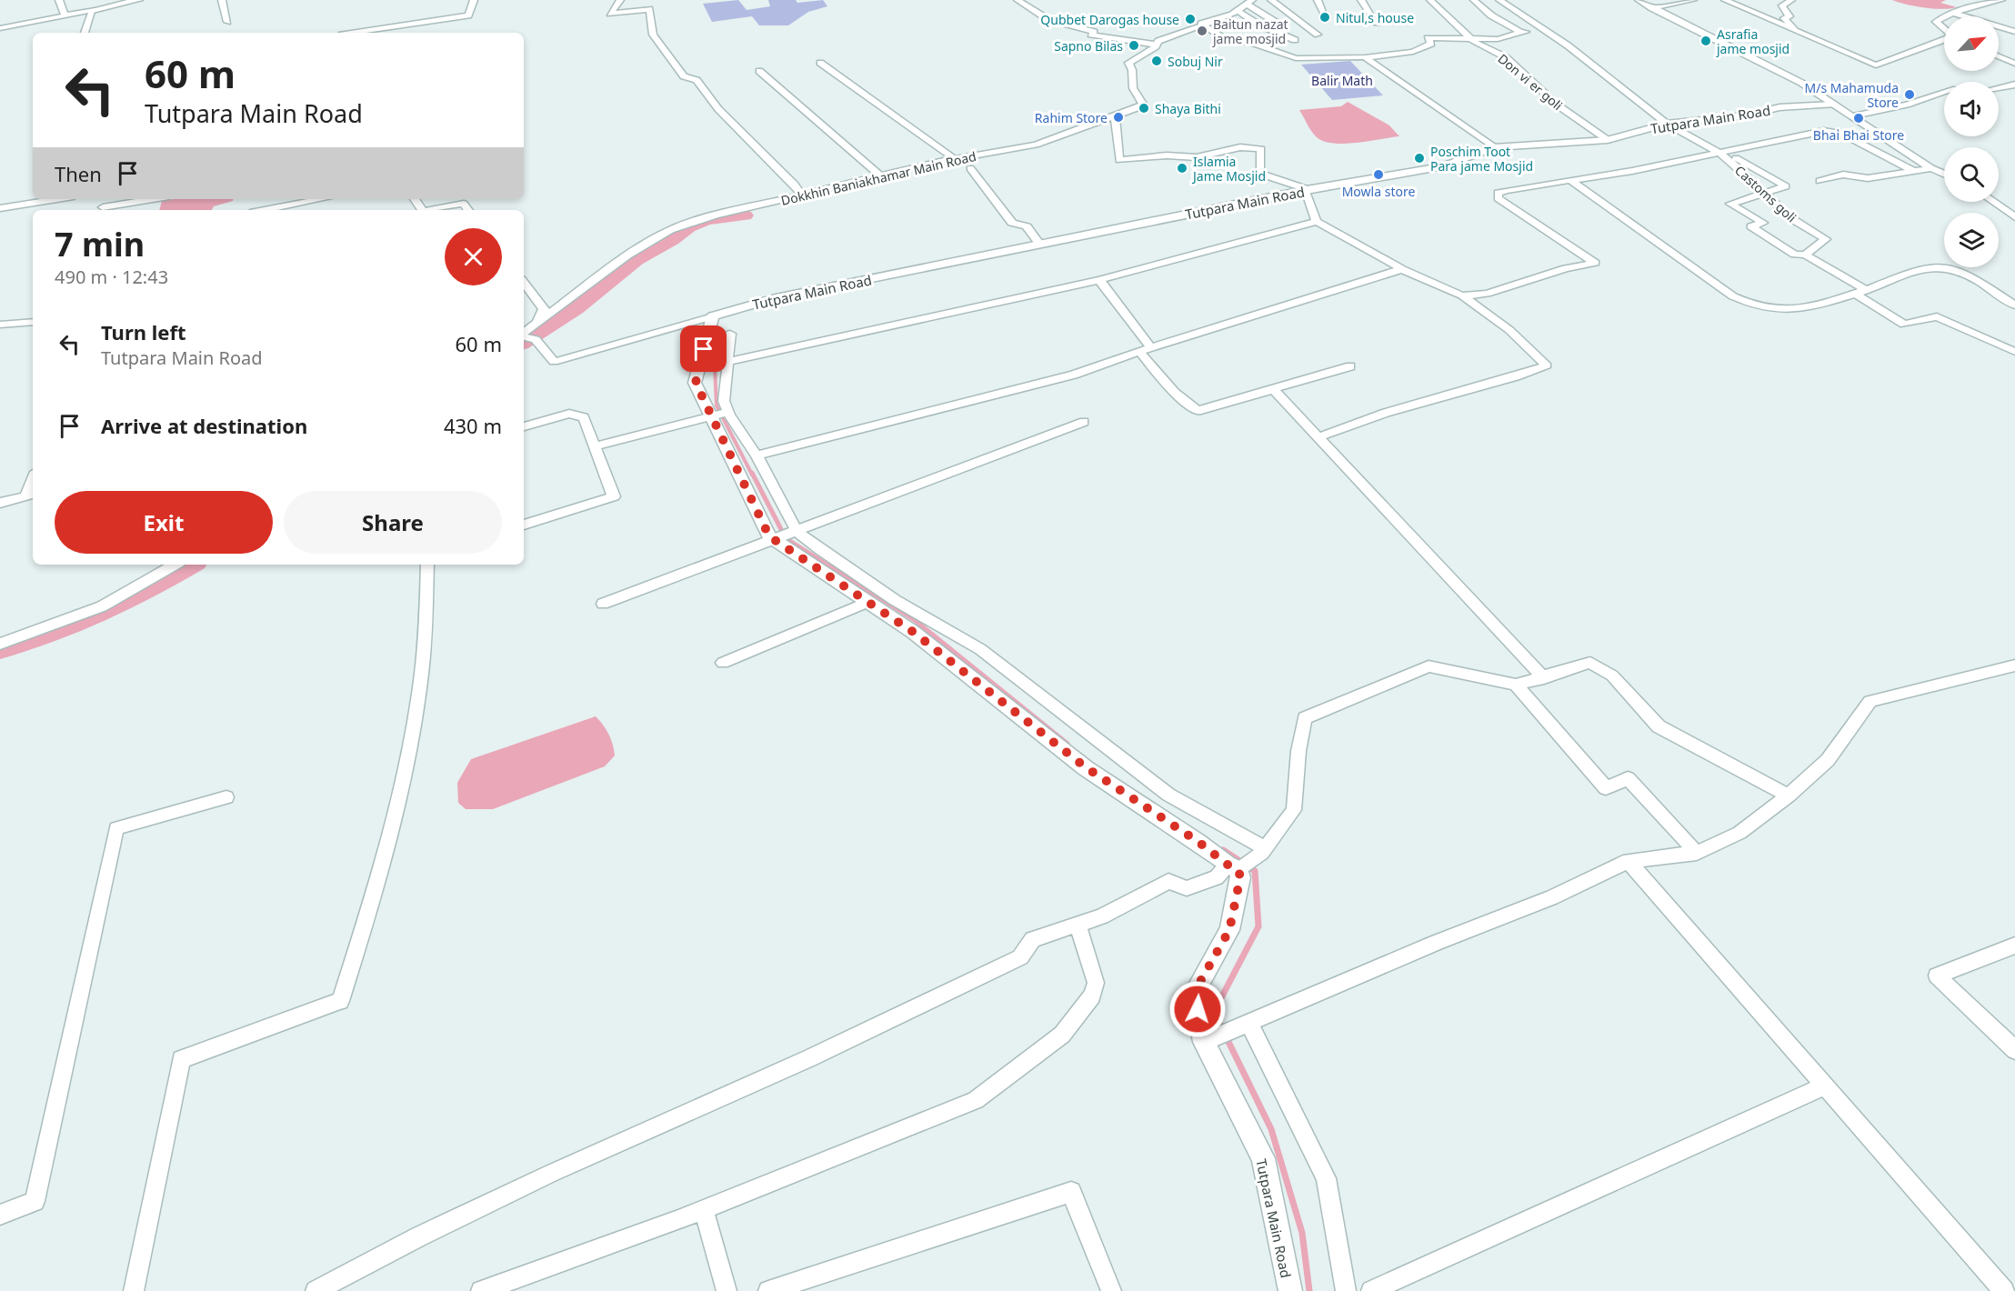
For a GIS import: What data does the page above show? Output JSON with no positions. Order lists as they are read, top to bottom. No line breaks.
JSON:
{"streets":{"street":["Don vi er goli","Tutpara Main Road","Dokkhin Baniakhamar Main Road","Castoms goli"]},"crossings":[["Don vi er goli","Tutpara Main Road"],["Tutpara Main Road","Castoms goli"]],"parks":["Balir Math"],"places":["Nitul,s house","Qubbet Darogas house","Baitun nazat jame mosjid","Asrafia jame mosjid","Sapno Bilas","Sobuj Nir","M/s Mahamuda Store","Shaya Bithi","Rahim Store","Bhai Bhai Store","Poschim Toot Para jame Mosjid","Islamia Jame Mosjid","Mowla store"],"north":"top right","page":{"turn":["60 m","Tutpara Main Road"],"then":"Then","heading":["7 min","490 m · 12:43"],"list":[{"name":"Turn left","note":"Tutpara Main Road","value":"60 m"},{"name":"Arrive at destination","value":"430 m"}],"buttons":["Exit","Share"]}}
